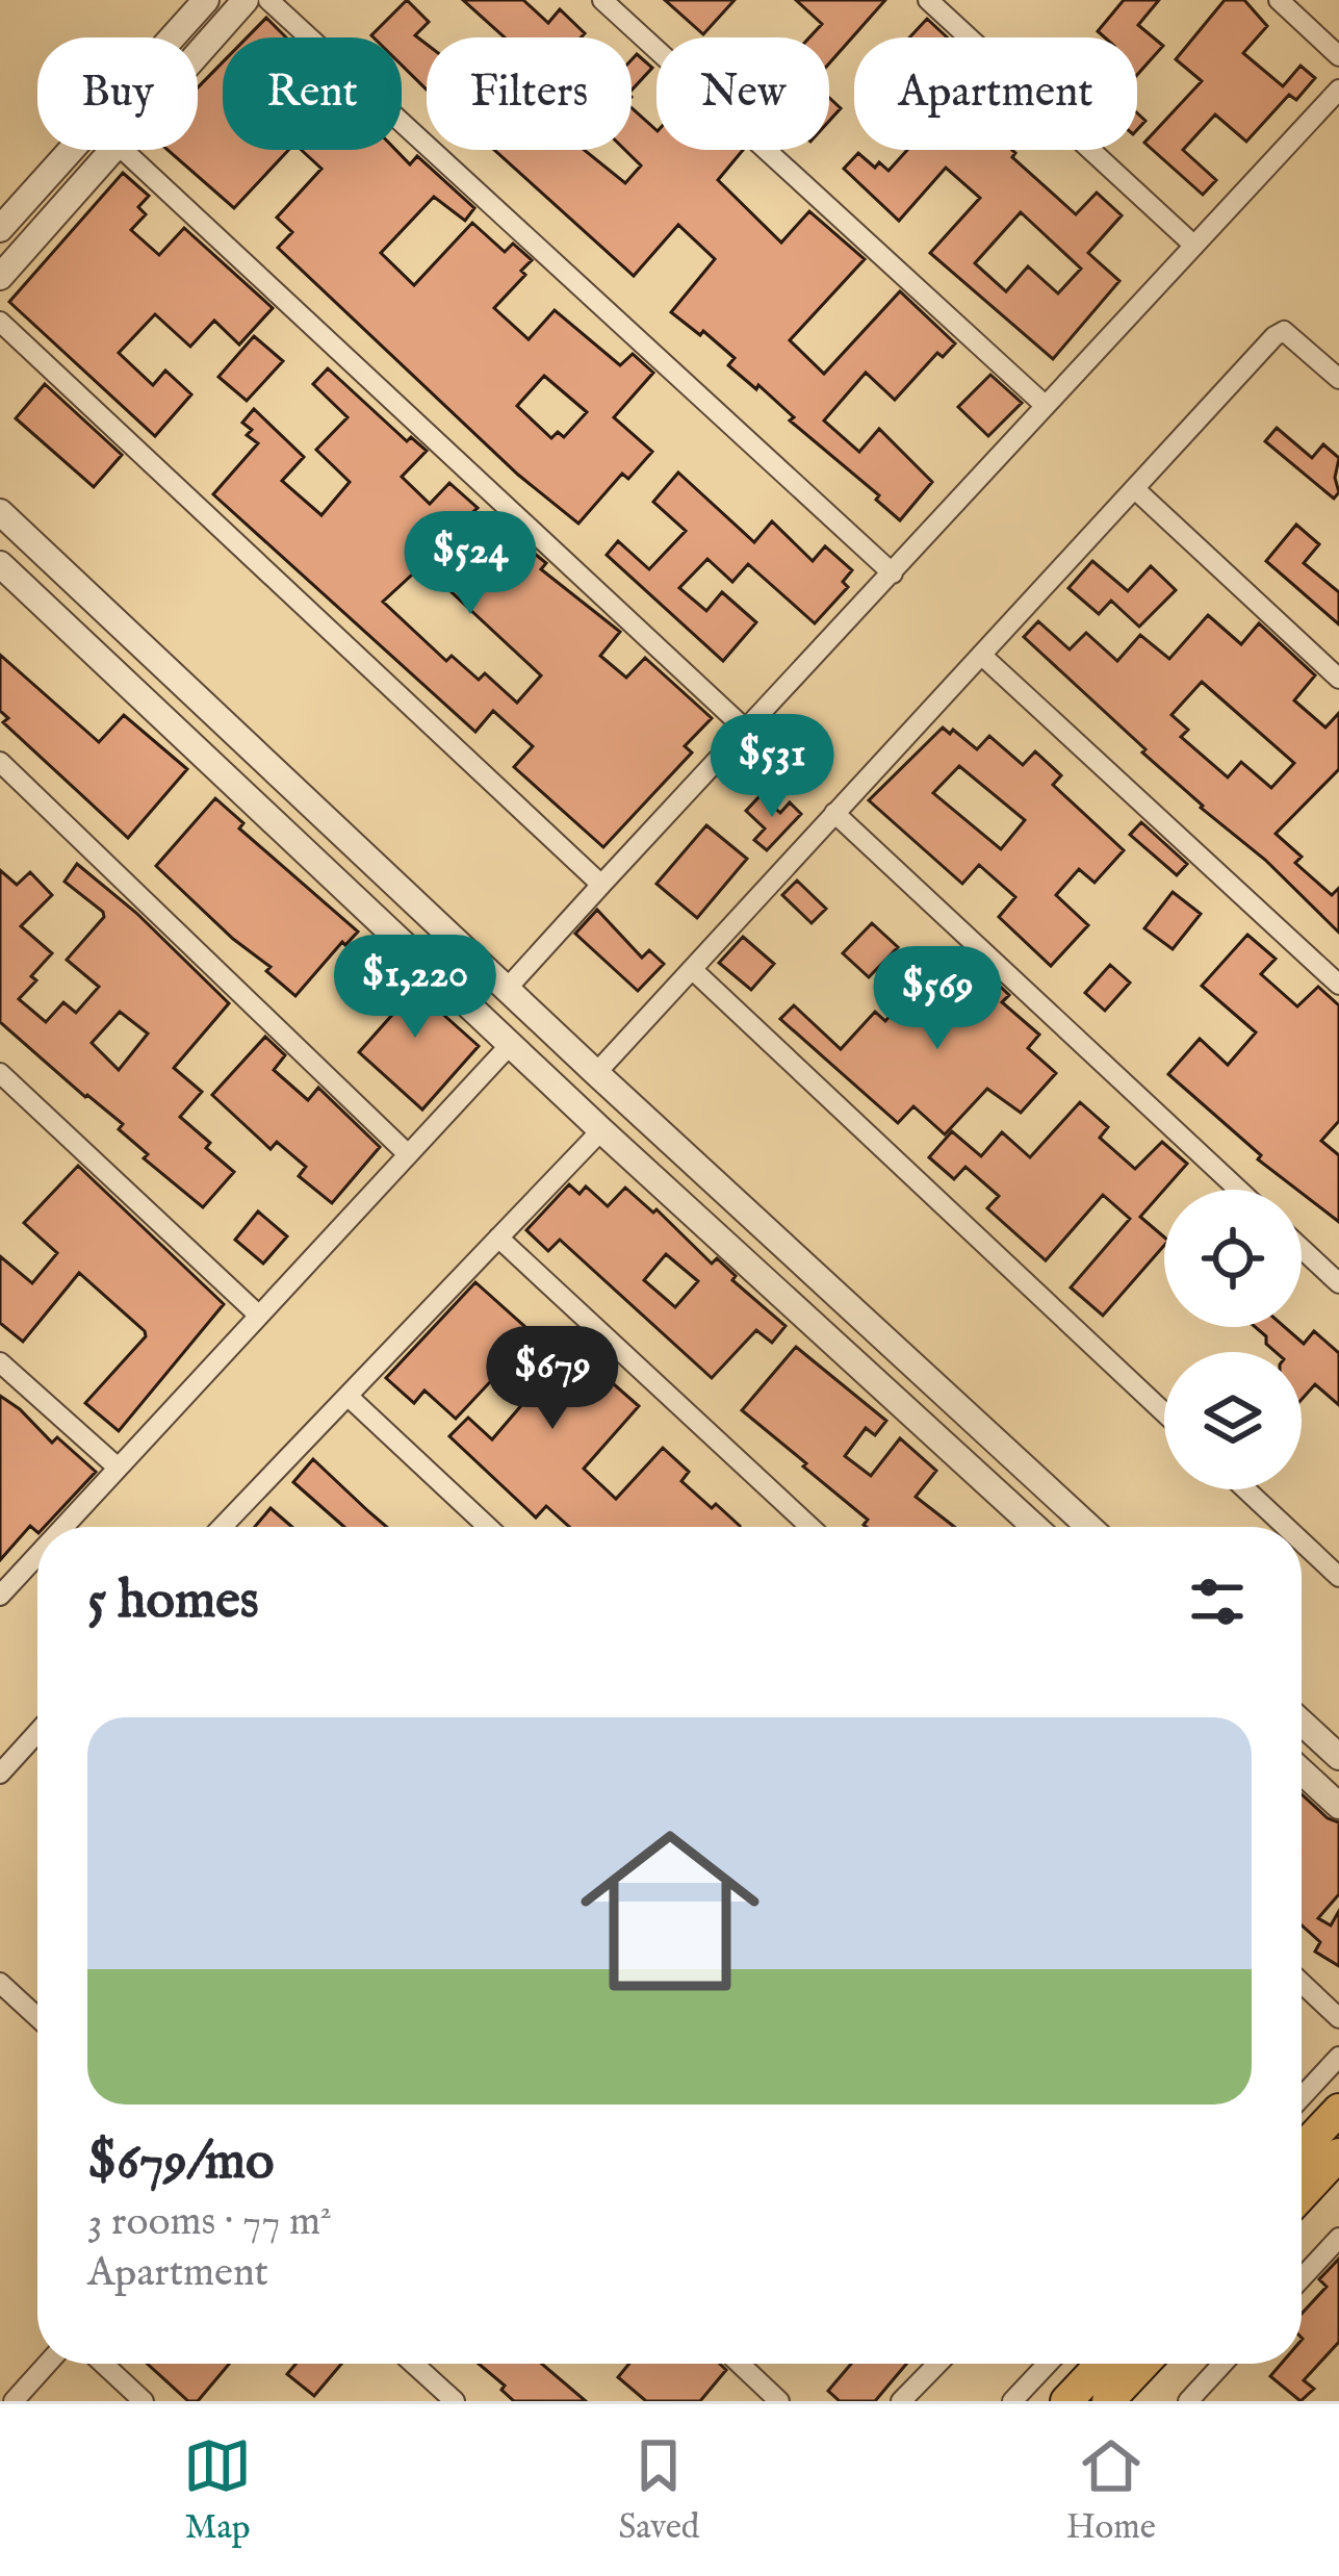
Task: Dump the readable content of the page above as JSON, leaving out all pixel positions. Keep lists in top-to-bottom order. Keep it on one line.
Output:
{"page":{"chip":["Buy","Rent","Filters","New","Apartment"],"price":["$524","$531","$1,220","$569","$679"],"heading":"5 homes","list":[{"name":"$679/mo","note":"3 rooms · 77 m² · Apartment"}],"tabs":["Map","Saved","Home"]}}
